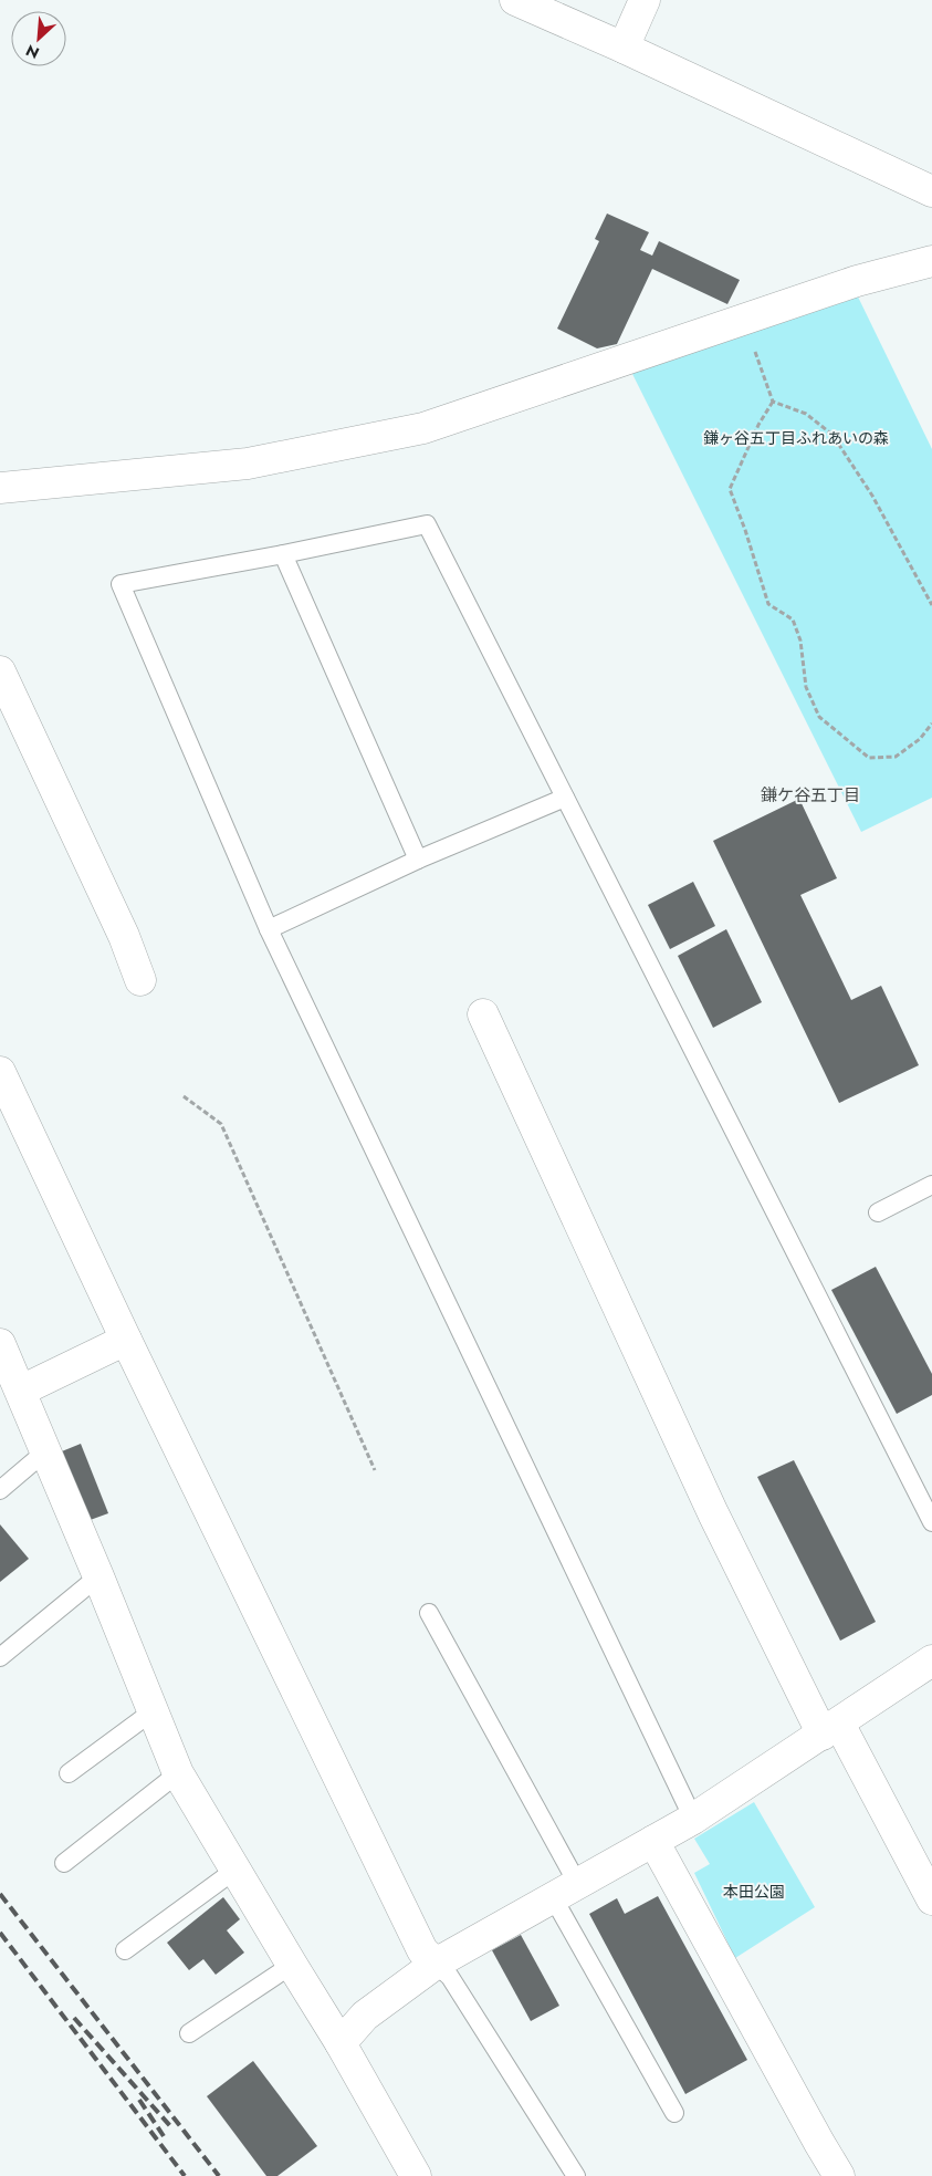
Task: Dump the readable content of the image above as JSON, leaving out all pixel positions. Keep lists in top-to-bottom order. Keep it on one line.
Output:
{"districts":["鎌ケ谷五丁目"],"parks":["鎌ヶ谷五丁目ふれあいの森","本田公園"],"north":"bottom left"}
